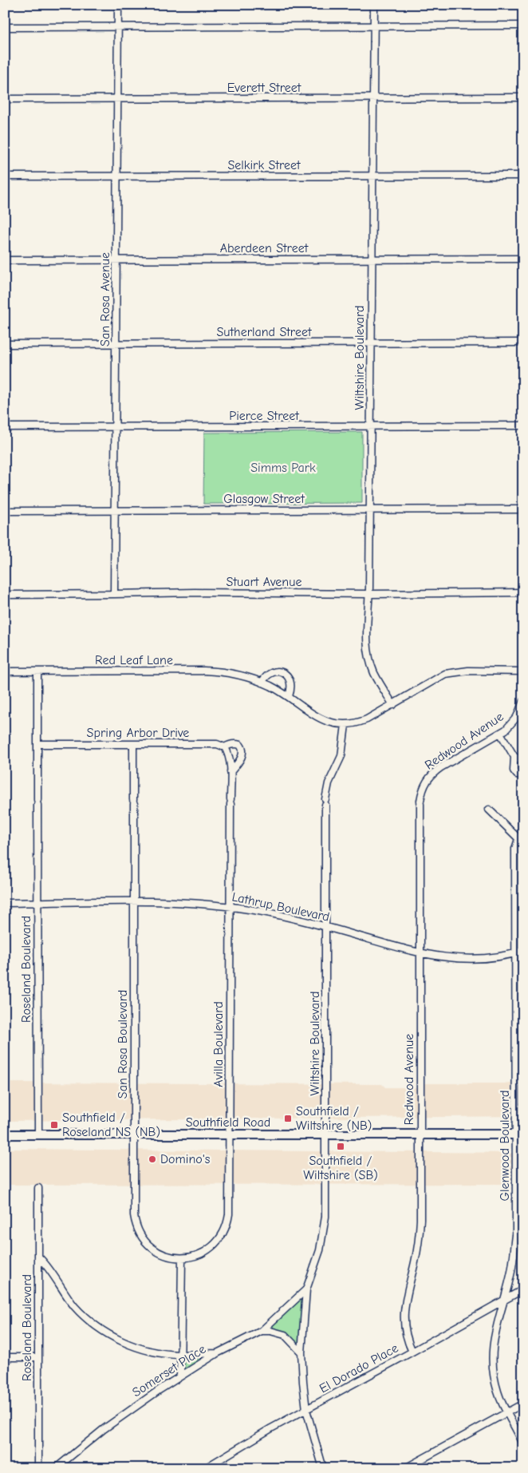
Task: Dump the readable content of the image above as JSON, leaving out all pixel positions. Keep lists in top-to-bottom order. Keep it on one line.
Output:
{"streets":{"main road":["Southfield Road"],"street":["Everett Street","Selkirk Street","Aberdeen Street","San Rosa Avenue","Sutherland Street","Wiltshire Boulevard","Pierce Street","Glasgow Street","Stuart Avenue","Red Leaf Lane","Spring Arbor Drive","Redwood Avenue","Lathrup Boulevard","Roseland Boulevard","San Rosa Boulevard","Avilla Boulevard","Glenwood Boulevard","El Dorado Place","Somerset Place"]},"crossings":[["Everett Street","San Rosa Avenue"],["Everett Street","Wiltshire Boulevard"],["Selkirk Street","San Rosa Avenue"],["Selkirk Street","Wiltshire Boulevard"],["Aberdeen Street","San Rosa Avenue"],["Aberdeen Street","Wiltshire Boulevard"],["San Rosa Avenue","Sutherland Street"],["San Rosa Avenue","Pierce Street"],["San Rosa Avenue","Glasgow Street"],["San Rosa Avenue","Stuart Avenue"],["Sutherland Street","Wiltshire Boulevard"],["Wiltshire Boulevard","Pierce Street"],["Wiltshire Boulevard","Glasgow Street"],["Wiltshire Boulevard","Stuart Avenue"],["Wiltshire Boulevard","Red Leaf Lane"],["Wiltshire Boulevard","Lathrup Boulevard"],["Wiltshire Boulevard","Southfield Road"],["Wiltshire Boulevard","El Dorado Place"],["Wiltshire Boulevard","Somerset Place"],["Red Leaf Lane","Roseland Boulevard"],["Spring Arbor Drive","Roseland Boulevard"],["Spring Arbor Drive","San Rosa Boulevard"],["Spring Arbor Drive","Avilla Boulevard"],["Redwood Avenue","Lathrup Boulevard"],["Redwood Avenue","Southfield Road"],["Redwood Avenue","El Dorado Place"],["Lathrup Boulevard","Roseland Boulevard"],["Lathrup Boulevard","San Rosa Boulevard"],["Lathrup Boulevard","Avilla Boulevard"],["Lathrup Boulevard","Glenwood Boulevard"],["Roseland Boulevard","Southfield Road"],["San Rosa Boulevard","Avilla Boulevard"],["San Rosa Boulevard","Southfield Road"],["Avilla Boulevard","Southfield Road"],["Southfield Road","Glenwood Boulevard"],["Glenwood Boulevard","El Dorado Place"]],"parks":["Simms Park"],"places":{"transit":["Southfield / Wiltshire (NB)","Southfield / Roseland NS (NB)","Southfield / Wiltshire (SB)"],"other":["Domino's"]}}
